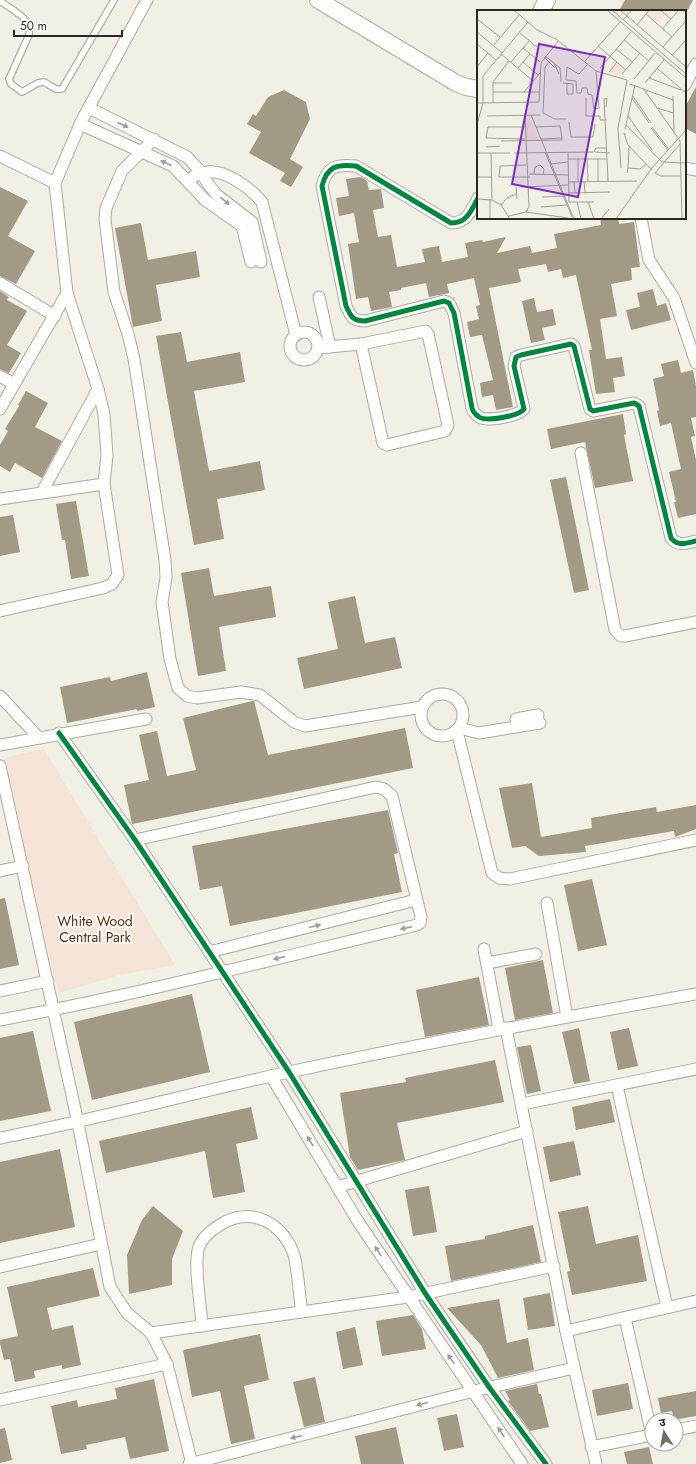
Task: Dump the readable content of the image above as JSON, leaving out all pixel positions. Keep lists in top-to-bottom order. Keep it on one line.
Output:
{"parks":["White Wood Central Park"],"scale_bar":"50 m","north":"top"}
